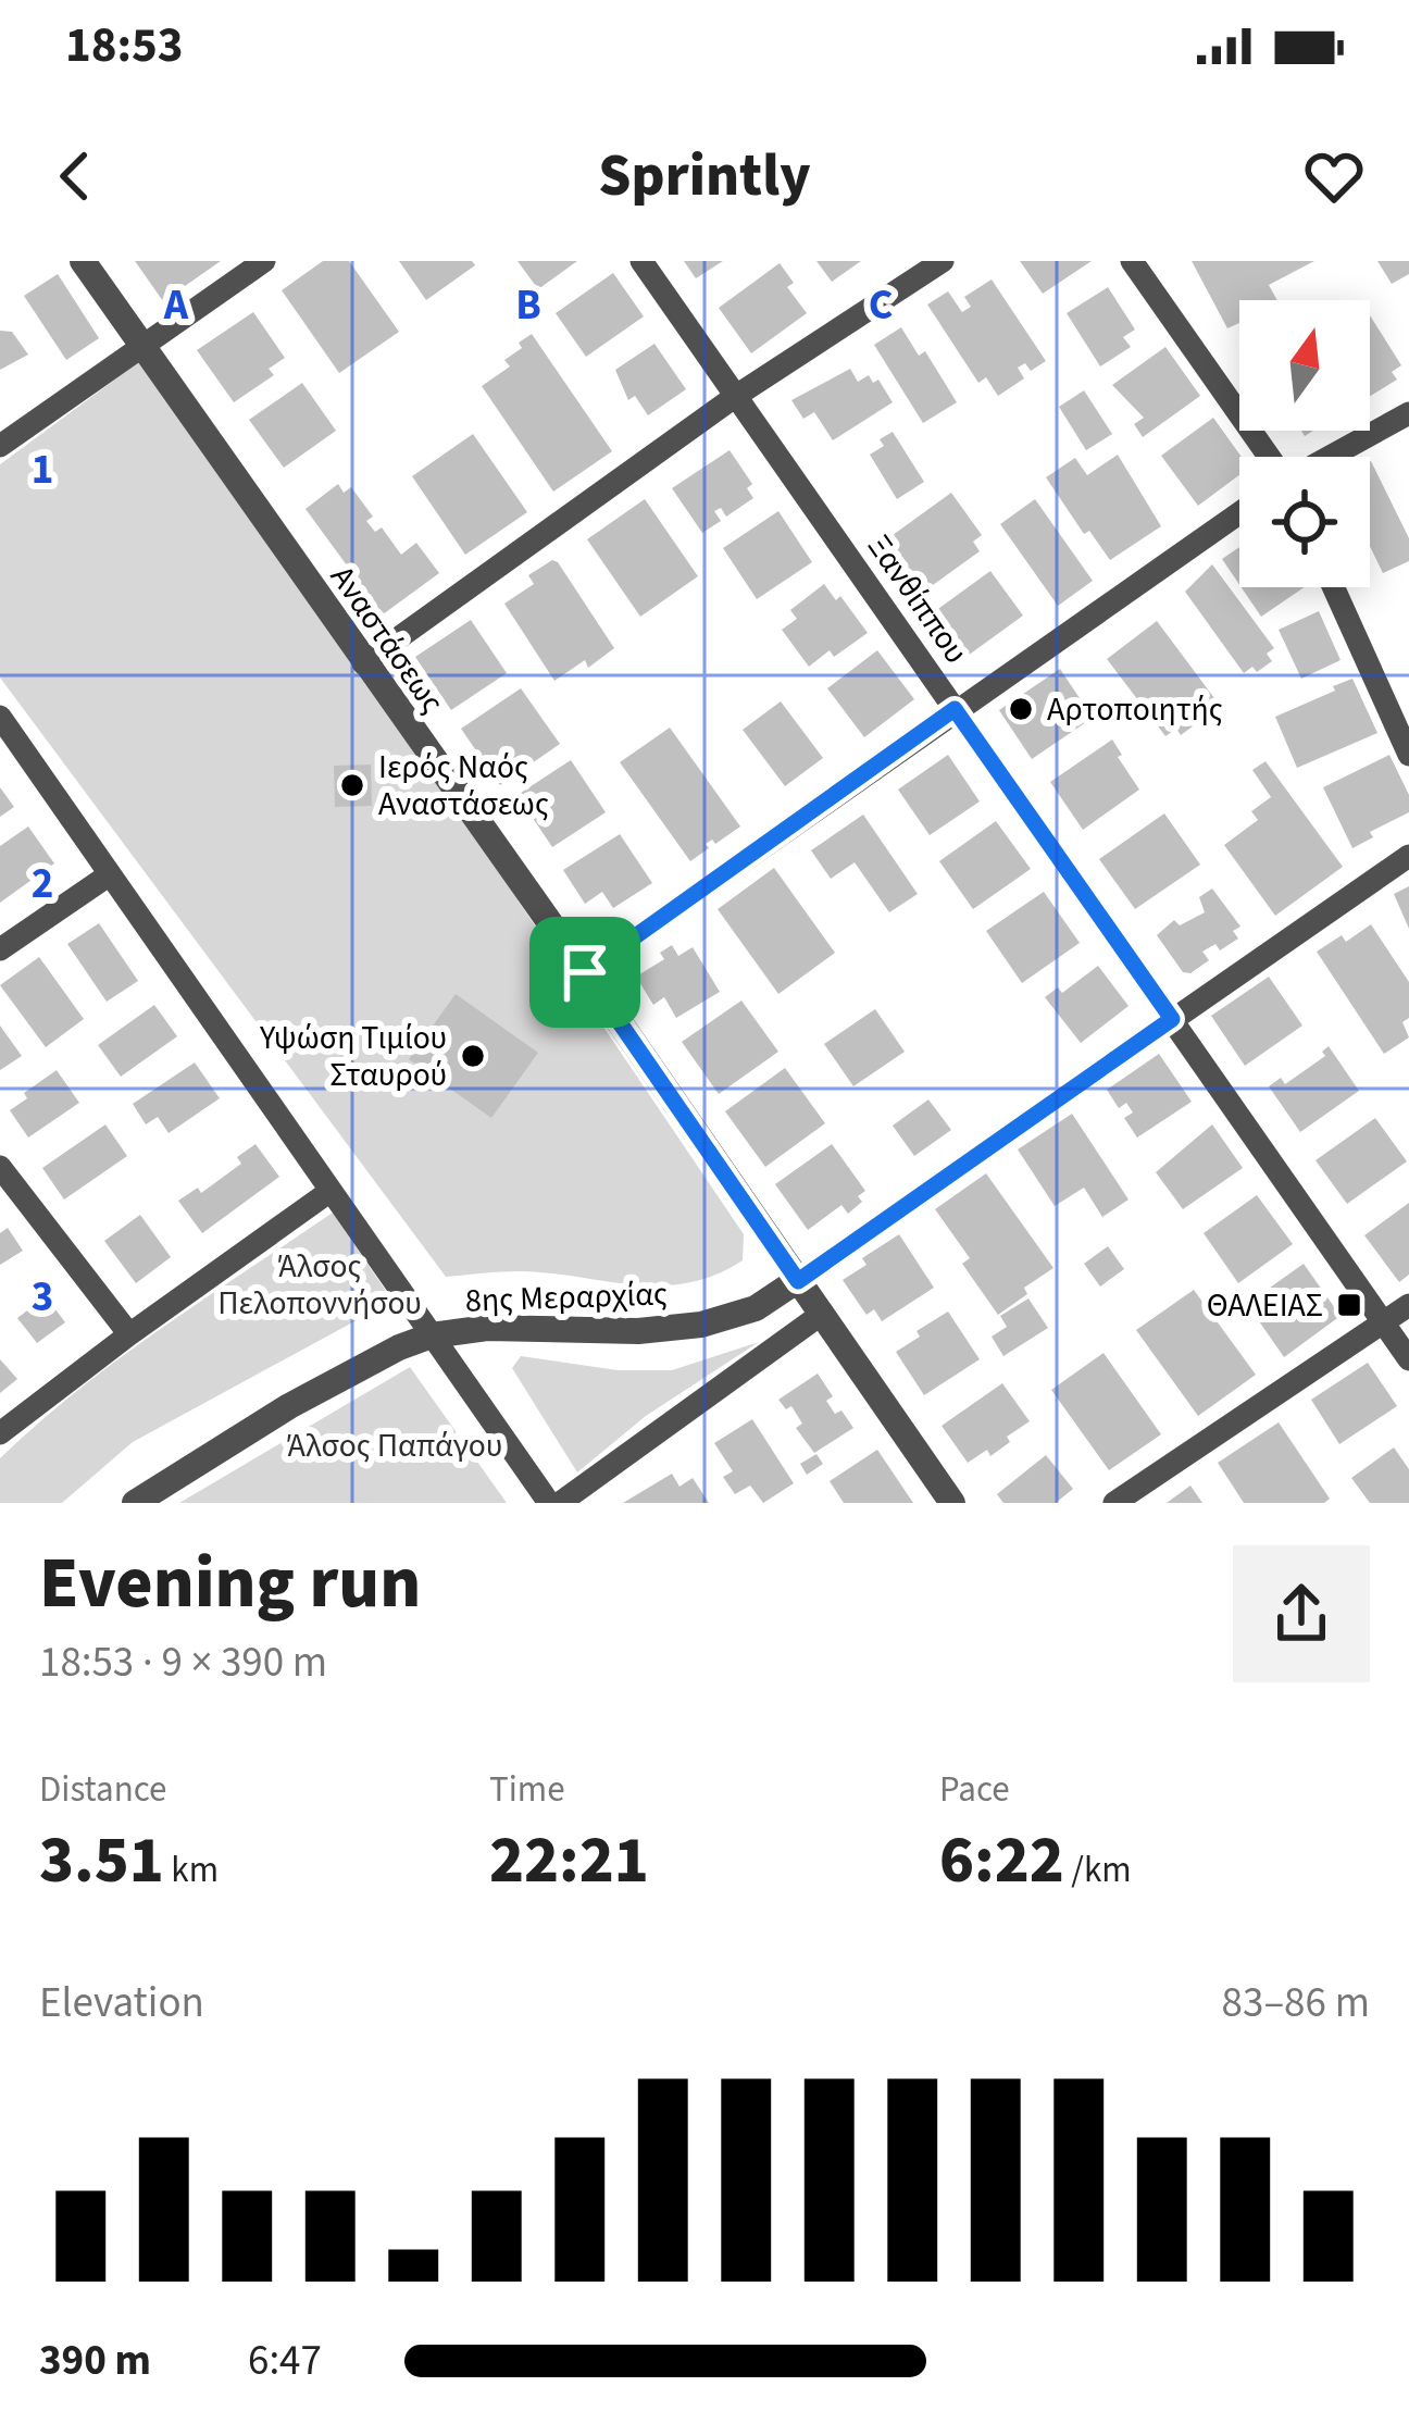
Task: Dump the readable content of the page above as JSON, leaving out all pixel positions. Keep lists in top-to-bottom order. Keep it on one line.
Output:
{"streets":{"street":["Ξανθίππου","Αναστάσεως","8ης Μεραρχίας"]},"crossings":[["Αναστάσεως","8ης Μεραρχίας"]],"parks":["Άλσος Πελοποννήσου","Άλσος Παπάγου"],"places":{"other":["Αρτοποιητής","Ιερός Ναός Αναστάσεως","Υψώση Τιμίου Σταυρού"],"transit":["ΘΑΛΕΙΑΣ"]},"north":"top","page":{"status":"18:53","header":"Sprintly","heading":["Evening run","18:53 · 9 × 390 m"],"stats":[["Distance","3.51 km"],["Time","22:21"],["Pace","6:22 /km"]],"chart":["Elevation","83–86 m"],"list":[{"name":"390 m","note":"6:47"}]},"grid":{"columns":["A","B","C"],"rows":["1","2","3"]}}
